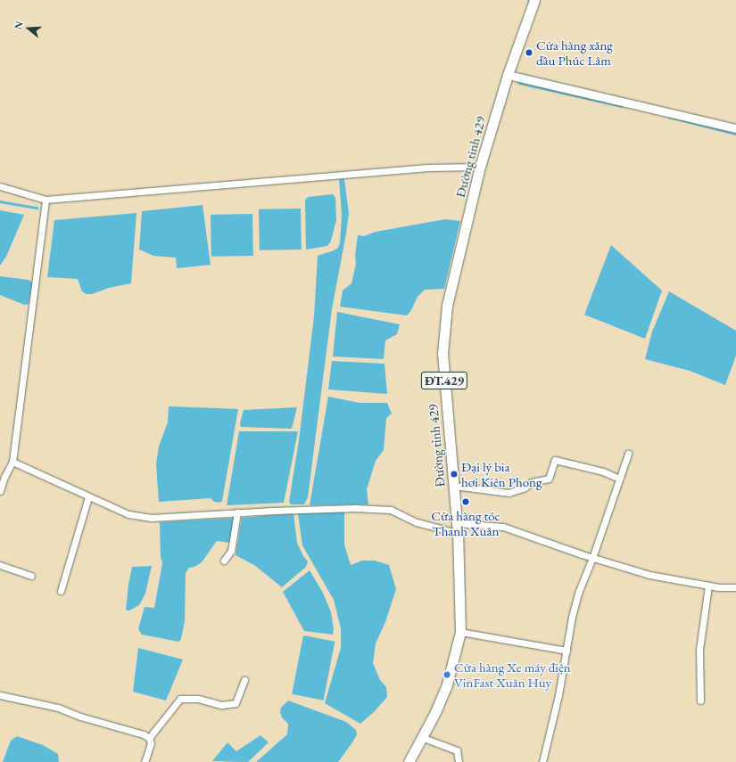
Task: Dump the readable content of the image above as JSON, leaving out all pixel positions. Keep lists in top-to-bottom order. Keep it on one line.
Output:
{"streets":{"main road":["Đường tỉnh 429","ĐT.429"]},"places":["Cửa hàng xăng dầu Phúc Lâm","Đại lý bia hơi Kiên Phong","Cửa hàng tóc Thanh Xuân","Cửa hàng Xe máy điện VinFast Xuân Huy"],"north":"left"}
